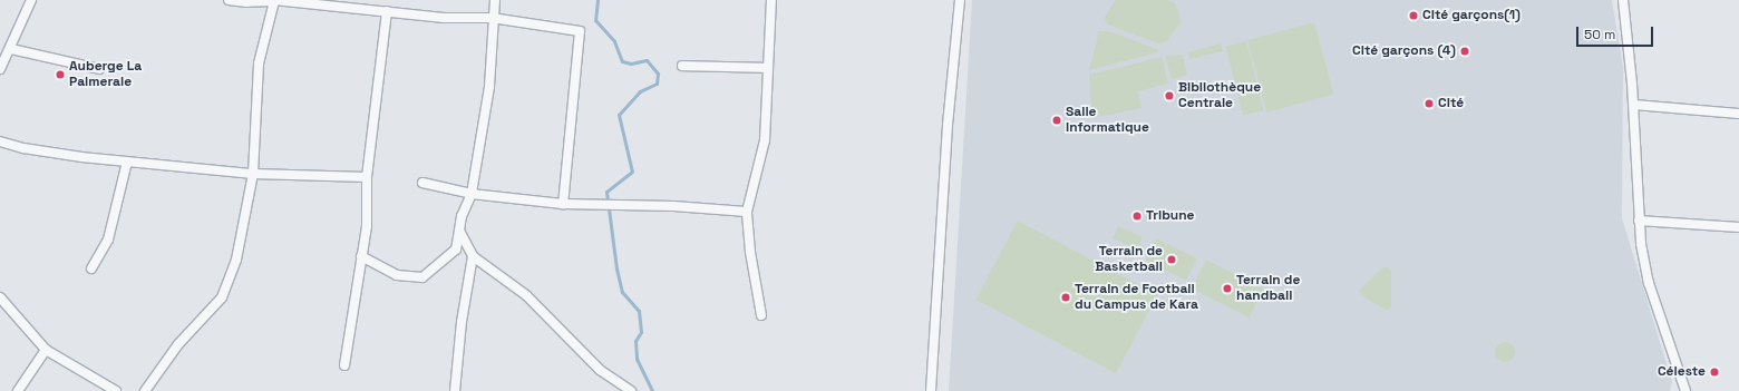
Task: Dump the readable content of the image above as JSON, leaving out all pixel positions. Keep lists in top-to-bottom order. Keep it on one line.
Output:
{"places":["Cité garçons(1)","Cité garçons (4)","Auberge La Palmeraie","Bibliothèque Centrale","Cité","Salle Informatique","Tribune","Terrain de Basketball","Terrain de handball","Terrain de Football du Campus de Kara","Céleste"],"scale_bar":"50 m"}
